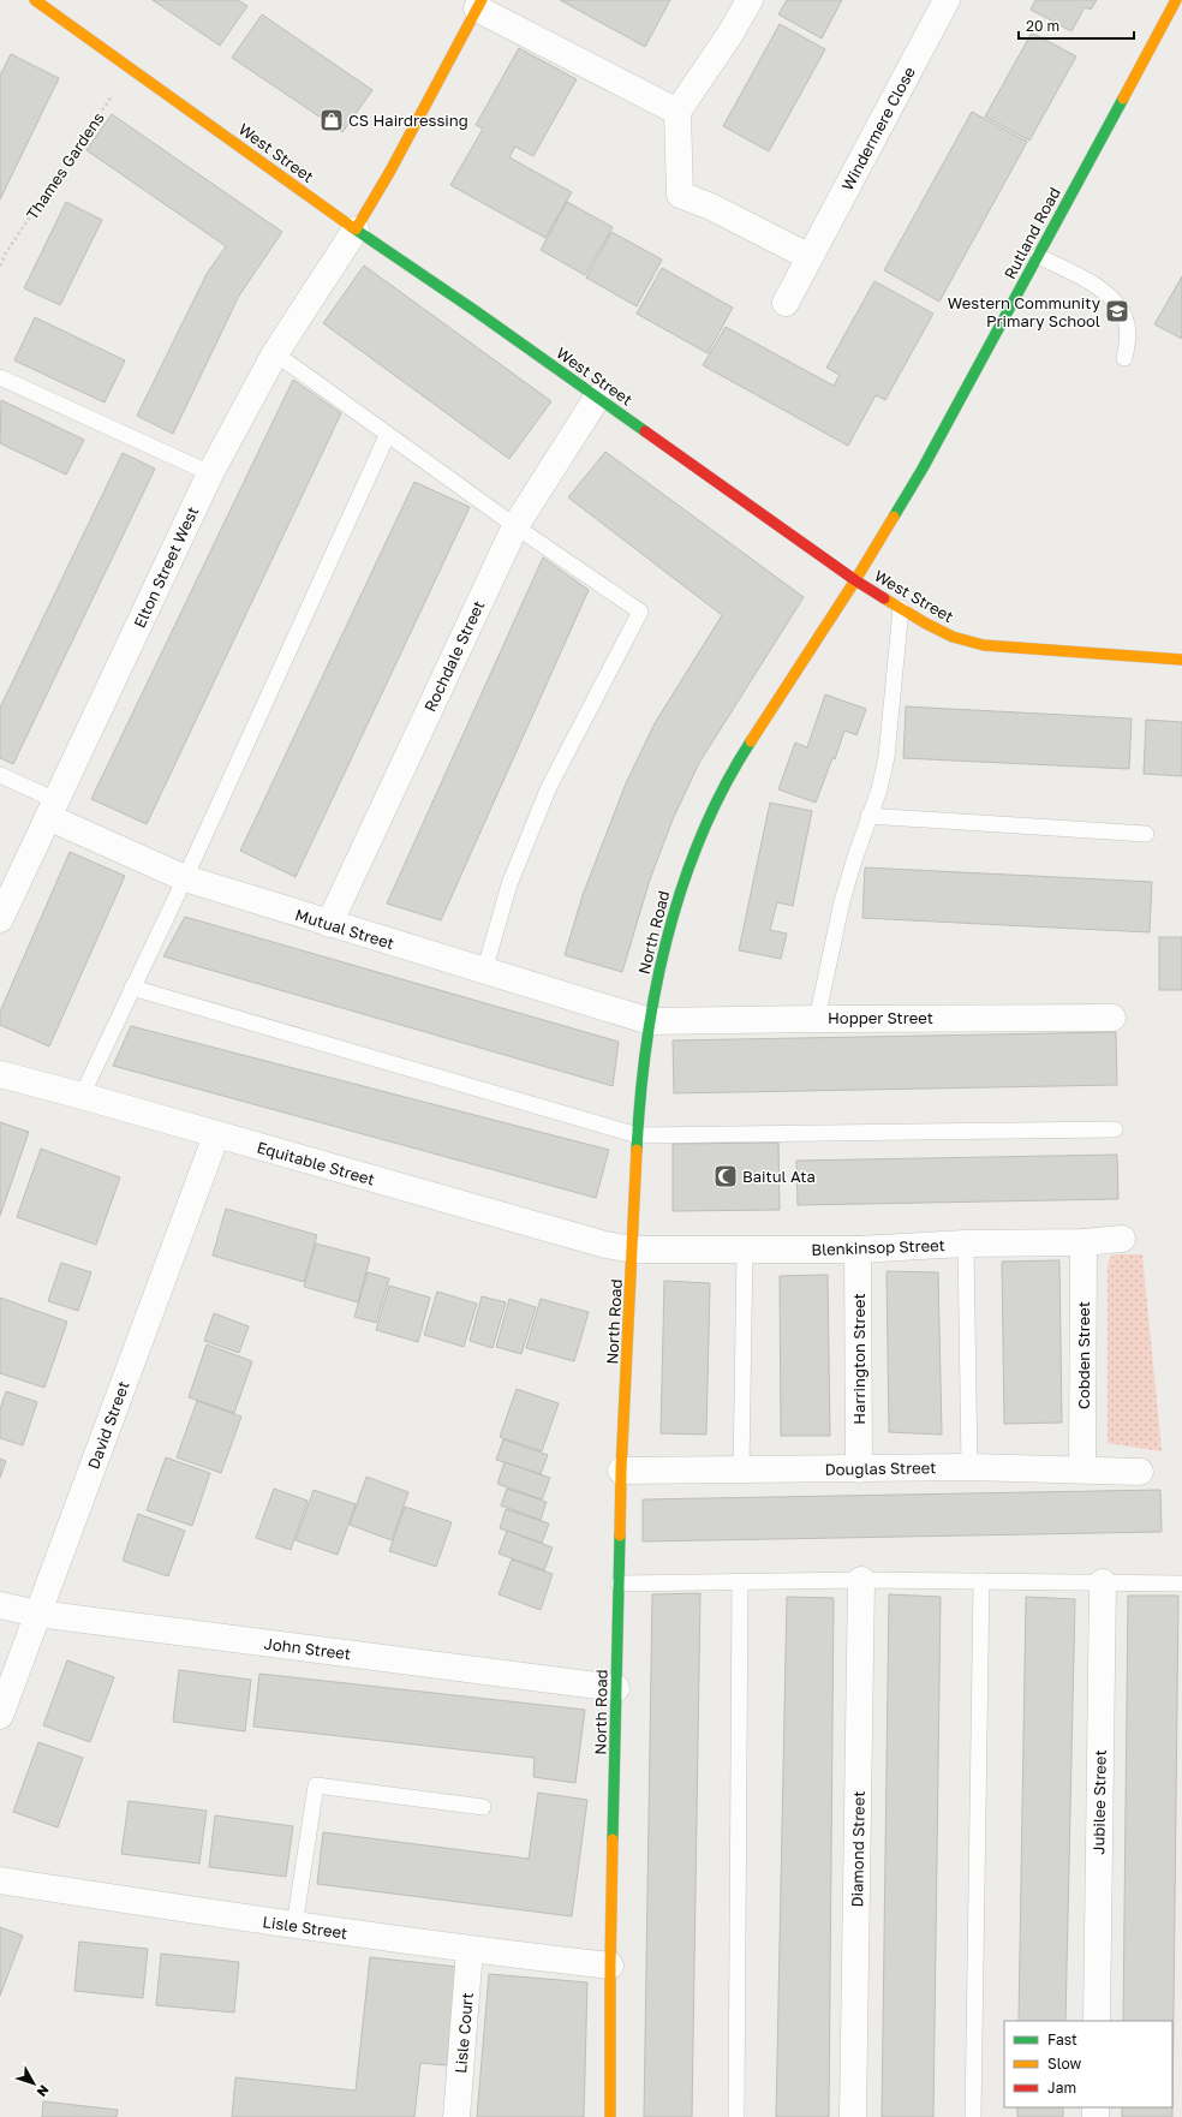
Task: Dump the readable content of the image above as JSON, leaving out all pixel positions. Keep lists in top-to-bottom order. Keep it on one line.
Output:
{"streets":{"street":["Windermere Close","West Street","Rutland Road","Elton Street West","Rochdale Street","Mutual Street","North Road","Hopper Street","Equitable Street","Blenkinsop Street","Cobden Street","Harrington Street","David Street","Douglas Street","John Street","Jubilee Street","Diamond Street","Lisle Street","Lisle Court"],"path":["Thames Gardens"]},"crossings":[["West Street","Thames Gardens"],["West Street","Rutland Road"],["West Street","Elton Street West"],["West Street","Rochdale Street"],["West Street","North Road"],["Rutland Road","North Road"],["Elton Street West","Mutual Street"],["Rochdale Street","Mutual Street"],["Mutual Street","North Road"],["Mutual Street","Hopper Street"],["North Road","Hopper Street"],["North Road","Equitable Street"],["North Road","Blenkinsop Street"],["North Road","Douglas Street"],["North Road","John Street"],["North Road","Lisle Street"],["Equitable Street","Blenkinsop Street"],["Equitable Street","David Street"],["Blenkinsop Street","Cobden Street"],["Blenkinsop Street","Harrington Street"],["Cobden Street","Douglas Street"],["Harrington Street","Douglas Street"],["David Street","John Street"],["Lisle Street","Lisle Court"]],"places":{"shop":["CS Hairdressing"],"school or university":["Western Community Primary School"],"mosque":["Baitul Ata"]},"legend":["Fast","Slow","Jam"],"scale_bar":"20 m","north":"bottom right"}
